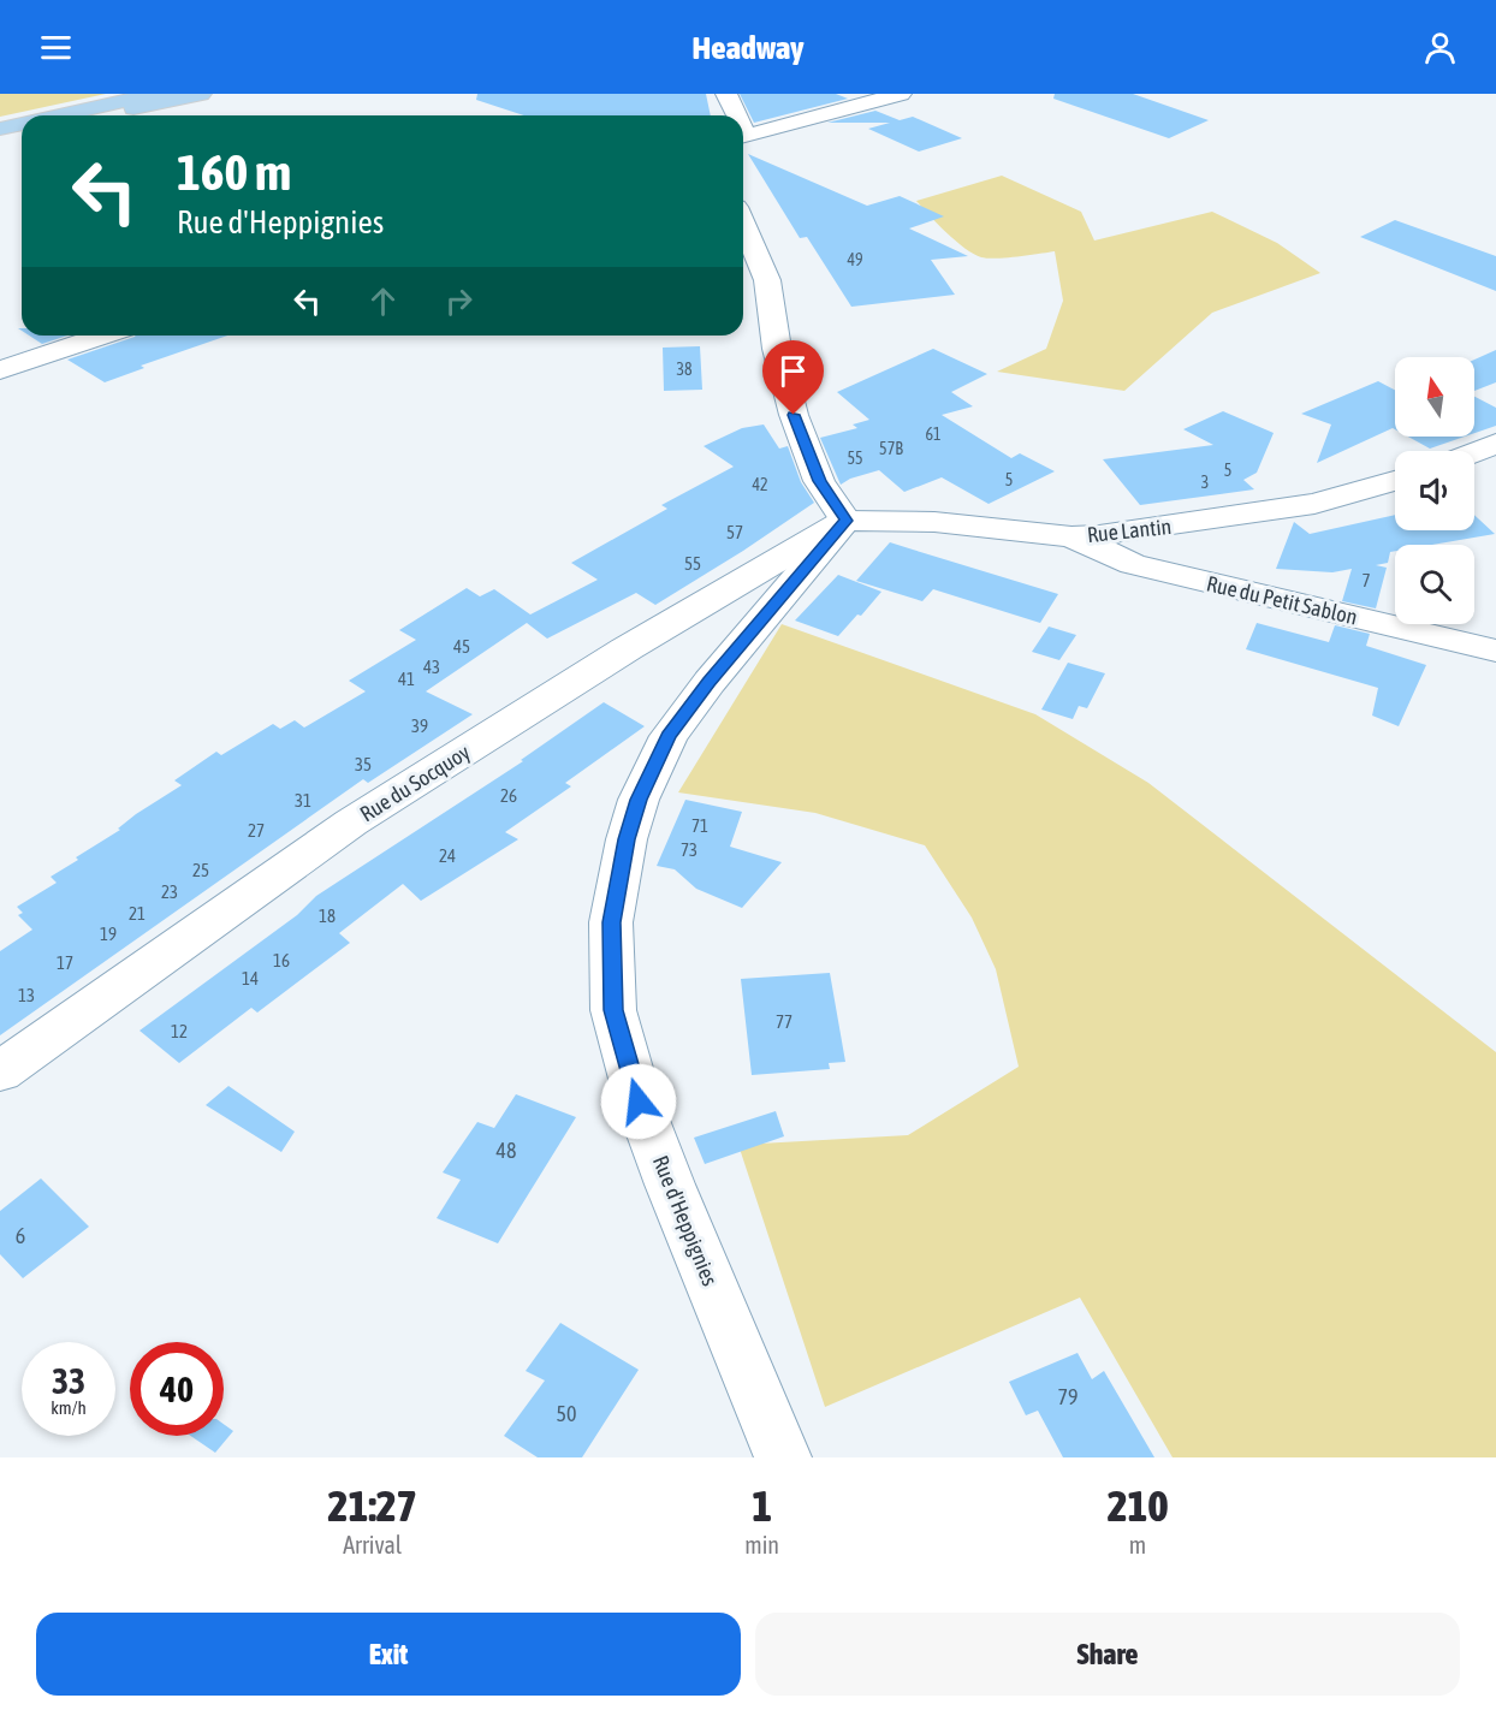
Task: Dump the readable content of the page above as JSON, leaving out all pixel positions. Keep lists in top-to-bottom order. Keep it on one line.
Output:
{"streets":{"street":["Rue Lantin","Rue du Petit Sablon","Rue du Socquoy","Rue d'Heppignies"]},"crossings":[["Rue Lantin","Rue du Petit Sablon"],["Rue Lantin","Rue du Socquoy"],["Rue Lantin","Rue d'Heppignies"],["Rue du Socquoy","Rue d'Heppignies"]],"house_numbers":["49","38","61","57B","55","5","5","3","42","57","55","7","45","43","41","39","35","26","31","71","27","73","24","25","23","21","18","19","16","17","14","13","77","12","48","6","79","50"],"north":"top","page":{"header":"Headway","turn":["160 m","Rue d'Heppignies"],"speed":"33 km/h","limit":"40","eta":["21:27","Arrival","1","min","210","m"],"buttons":["Exit","Share"]}}
